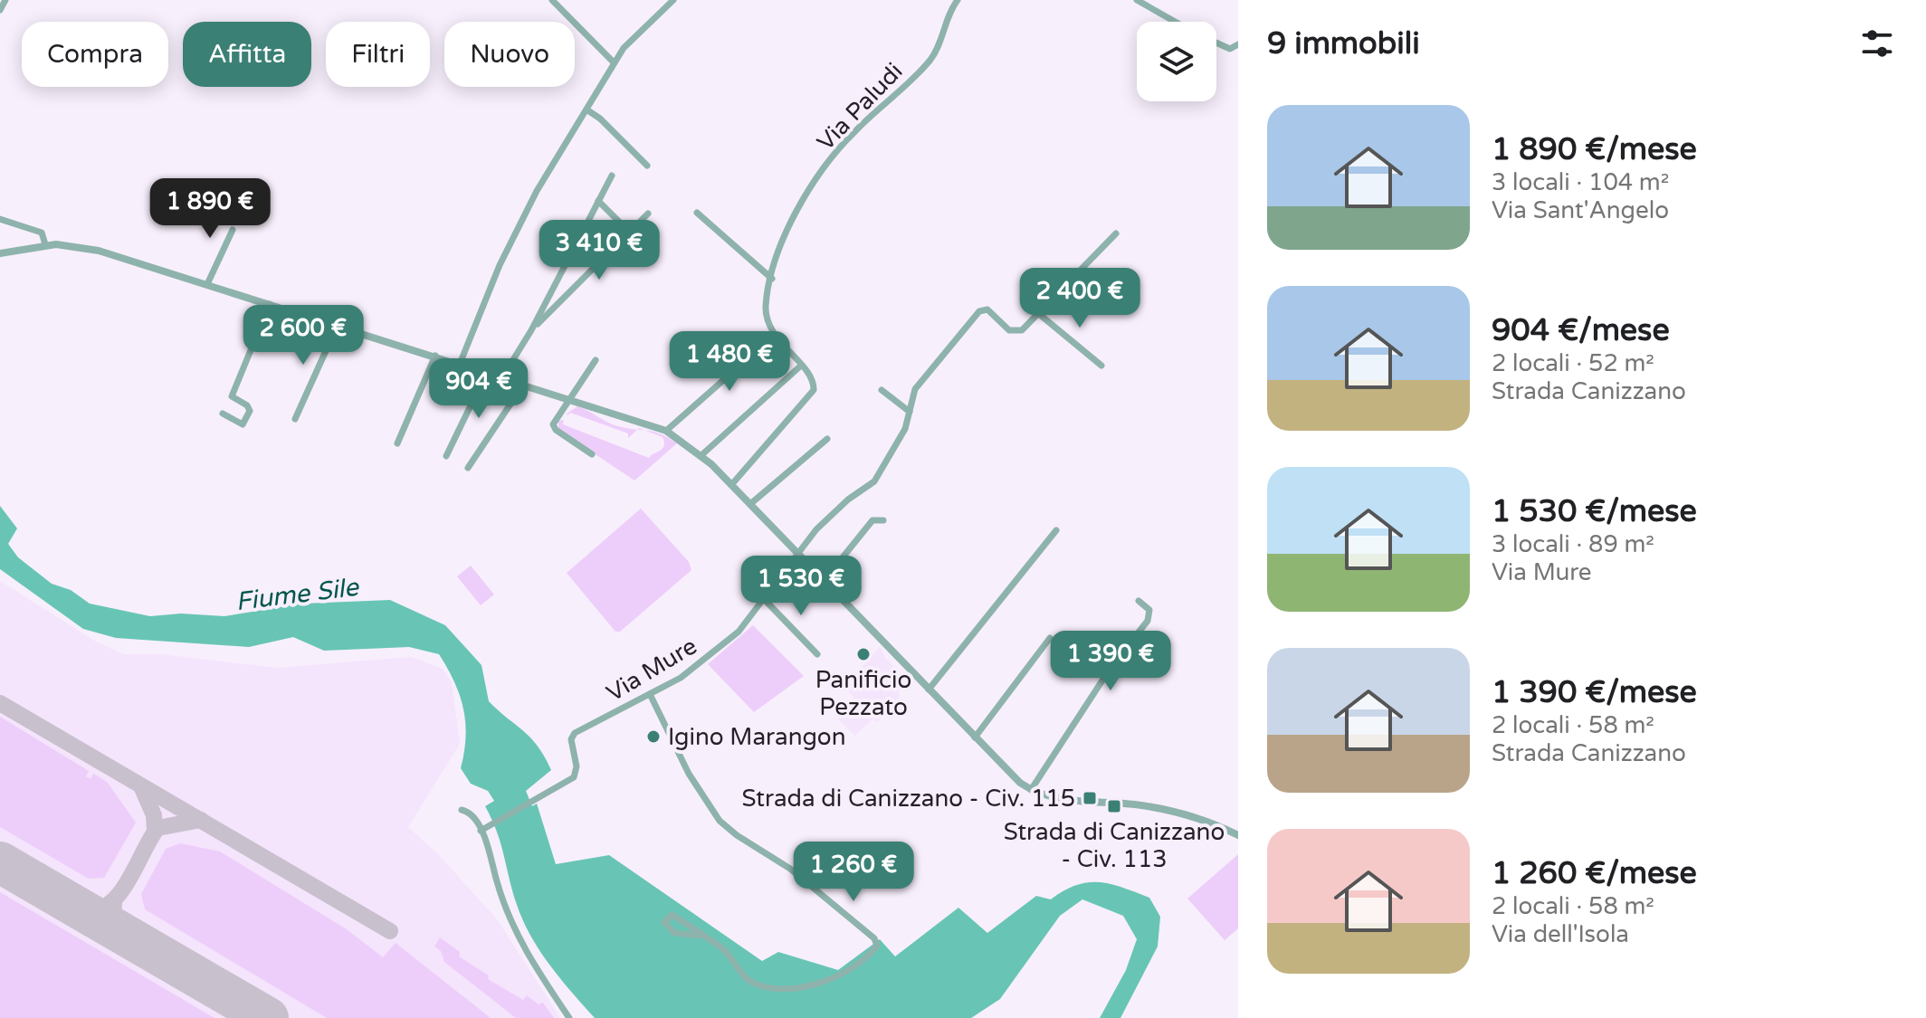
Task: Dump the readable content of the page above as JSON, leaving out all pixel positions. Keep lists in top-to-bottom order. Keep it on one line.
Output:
{"streets":{"street":["Via Paludi","Via Mure"]},"water":["Fiume Sile"],"places":{"other":["Panificio Pezzato","Igino Marangon"],"transit":["Strada di Canizzano - Civ. 115","Strada di Canizzano - Civ. 113"]},"page":{"heading":"9 immobili","chip":["Compra","Affitta","Filtri","Nuovo"],"list":[{"name":"1 890 €/mese","note":"3 locali · 104 m² · Via Sant'Angelo"},{"name":"904 €/mese","note":"2 locali · 52 m² · Strada Canizzano"},{"name":"1 530 €/mese","note":"3 locali · 89 m² · Via Mure"},{"name":"1 390 €/mese","note":"2 locali · 58 m² · Strada Canizzano"},{"name":"1 260 €/mese","note":"2 locali · 58 m² · Via dell'Isola"}],"price":["1 890 €","3 410 €","2 400 €","2 600 €","1 480 €","904 €","1 530 €","1 390 €","1 260 €"]}}
